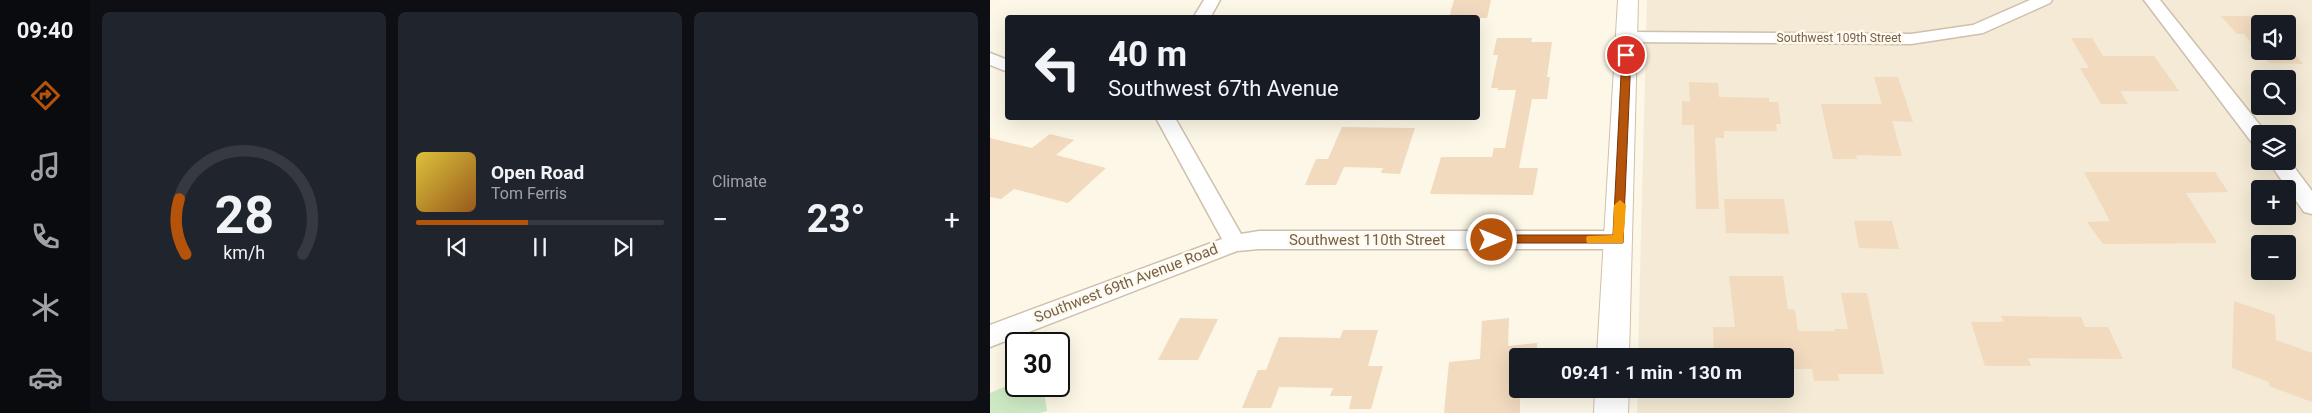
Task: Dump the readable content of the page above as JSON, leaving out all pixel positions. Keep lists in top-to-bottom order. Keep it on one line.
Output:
{"streets":{"street":["Southwest 109th Street","Southwest 110th Street","Southwest 69th Avenue Road"]},"crossings":[["Southwest 110th Street","Southwest 69th Avenue Road"]],"page":{"tabs":"09:40","tile":"Climate","map_buttons":["+","−"],"turn":["40 m","Southwest 67th Avenue"],"song":["Open Road","Tom Ferris"],"heat":["−","23°","+"],"limit":"30","trip":"09:41 · 1 min · 130 m","gauge":["28","km/h"]}}
